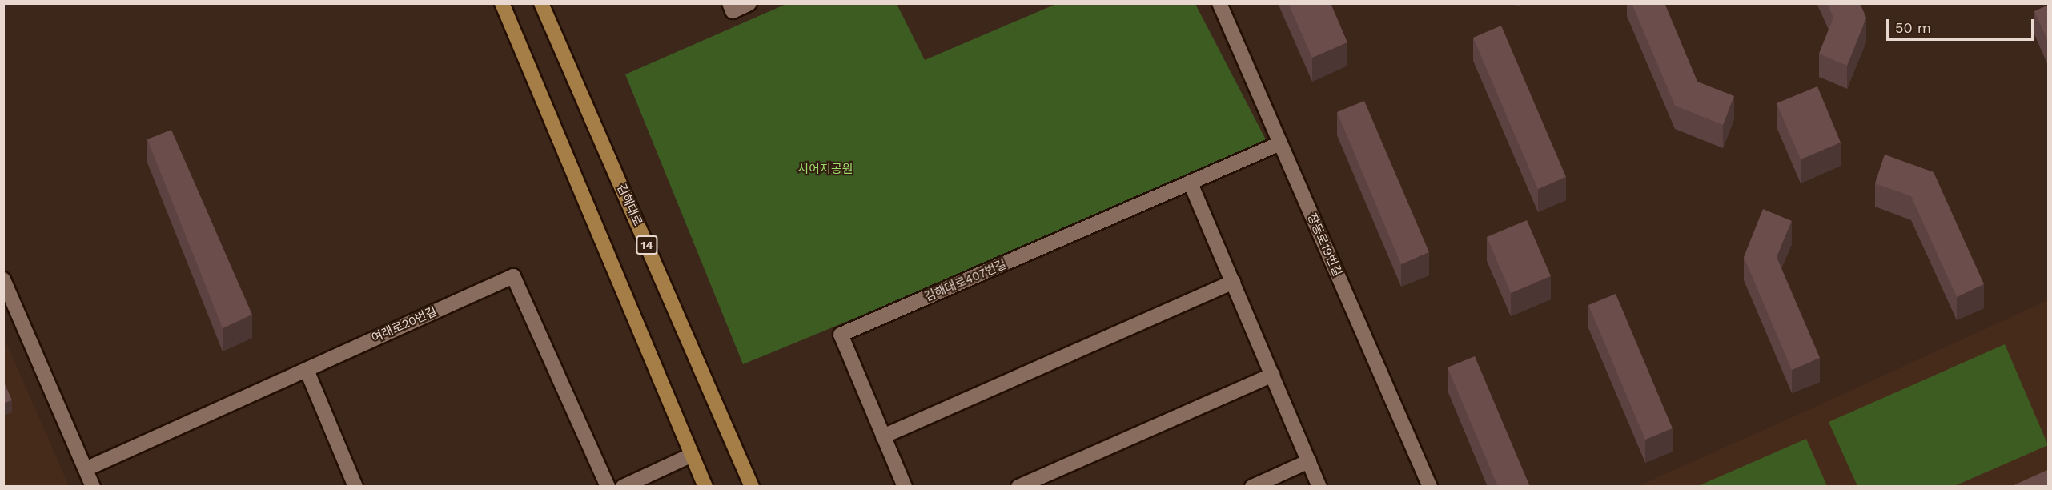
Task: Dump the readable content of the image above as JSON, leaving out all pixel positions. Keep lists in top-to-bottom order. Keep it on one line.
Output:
{"streets":{"main road":["김해대로","14"],"street":["장등로19번길","김해대로407번길","여래로20번길"]},"crossings":[["장등로19번길","김해대로407번길"]],"parks":["서어지공원"],"scale_bar":"50 m"}
